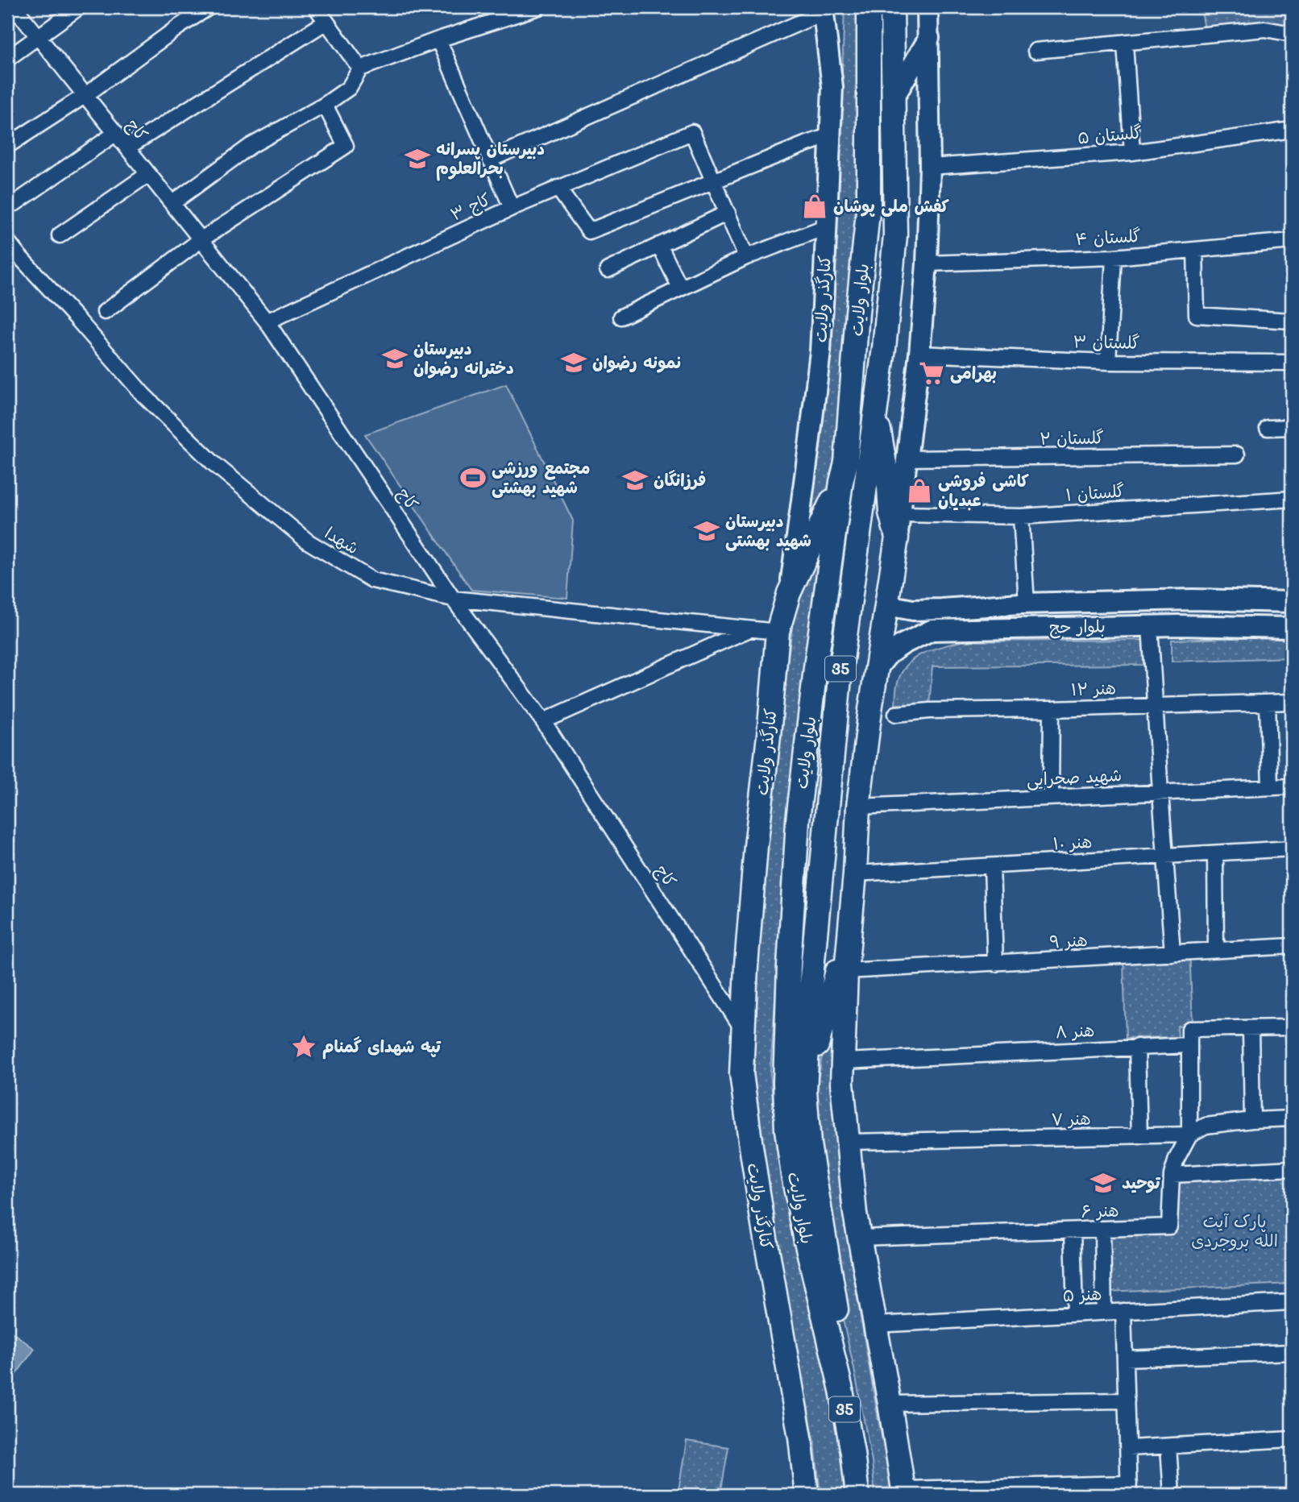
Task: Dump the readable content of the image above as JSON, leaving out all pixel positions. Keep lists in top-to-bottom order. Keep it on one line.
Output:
{"streets":{"main road":["کنارگذر ولایت","بلوار ولایت","بلوار حج","35"],"street":["کاج","گلستان ۵","کاج ۳","گلستان ۴","گلستان ۳","گلستان ۲","گلستان ۱","شهدا","هنر ۱۲","شهید صحرایی","هنر ۱۰","هنر ۹","هنر ۸","هنر ۷","هنر ۶","هنر ۵"]},"crossings":[["کاج","کاج ۳"],["کاج","کنارگذر ولایت"],["کاج","شهدا"],["کنارگذر ولایت","شهدا"]],"parks":["پارک آیت الله بروجردی"],"places":{"school or university":["دبیرستان پسرانه بحرالعلوم","دبیرستان دخترانه رضوان","نمونه رضوان","فرزانگان","دبیرستان شهید بهشتی","توحید"],"shop":["کفش ملی پوشان","کاشی فروشی عبدیان"],"supermarket":["بهرامی"],"sports":["مجتمع ورزشی شهید بهشتی"],"place":["تپه شهدای گمنام"]}}
